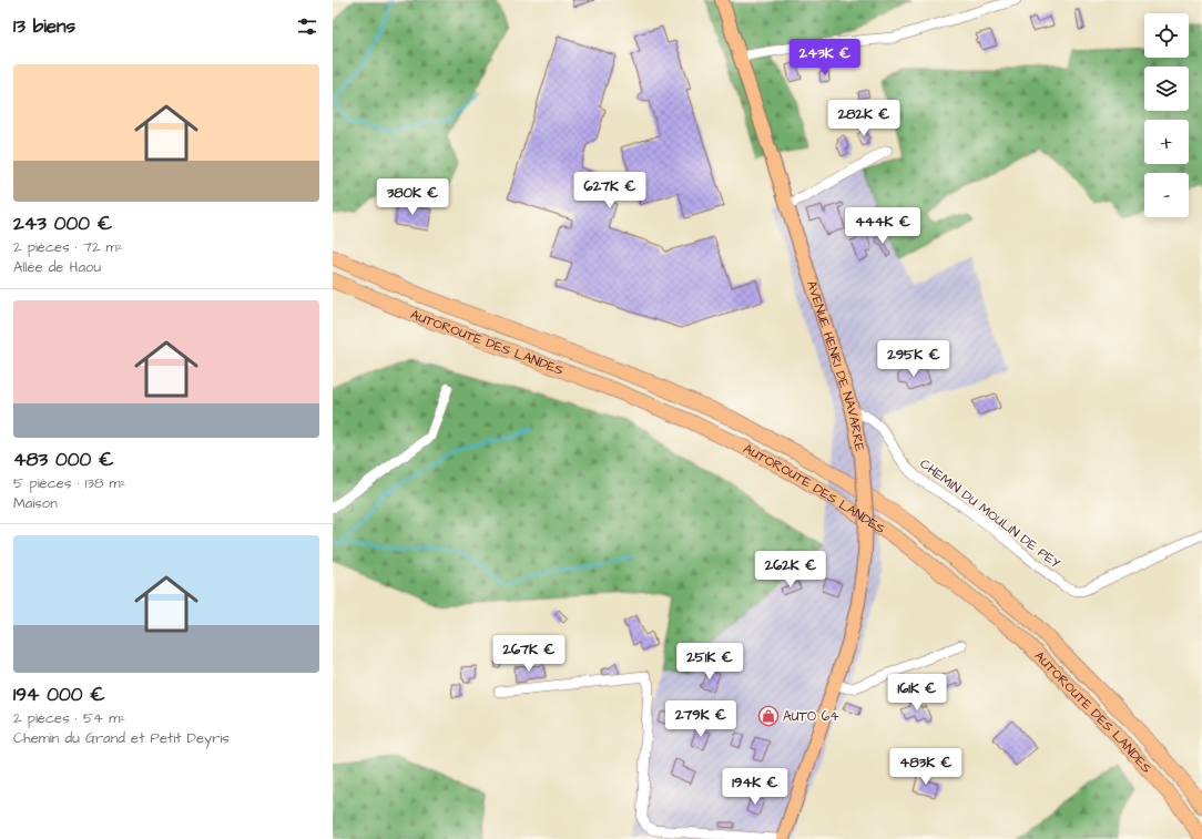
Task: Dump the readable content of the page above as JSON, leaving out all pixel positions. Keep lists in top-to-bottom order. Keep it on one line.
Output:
{"streets":{"highway":["AUTOROUTE DES LANDES"],"main road":["AVENUE HENRI DE NAVARRE"],"street":["CHEMIN DU MOULIN DE PEY"]},"crossings":[["AVENUE HENRI DE NAVARRE","CHEMIN DU MOULIN DE PEY"]],"places":{"shop":["AUTO 64"]},"page":{"heading":"13 biens","map_buttons":["+","−"],"price":["243K €","282K €","627K €","380K €","444K €","295K €","262K €","267K €","251K €","161K €","279K €","483K €","194K €"],"list":[{"name":"243 000 €","note":"2 pièces · 72 m² · Allée de Haou"},{"name":"483 000 €","note":"5 pièces · 138 m² · Maison"},{"name":"194 000 €","note":"2 pièces · 54 m² · Chemin du Grand et Petit Deyris"}]}}
